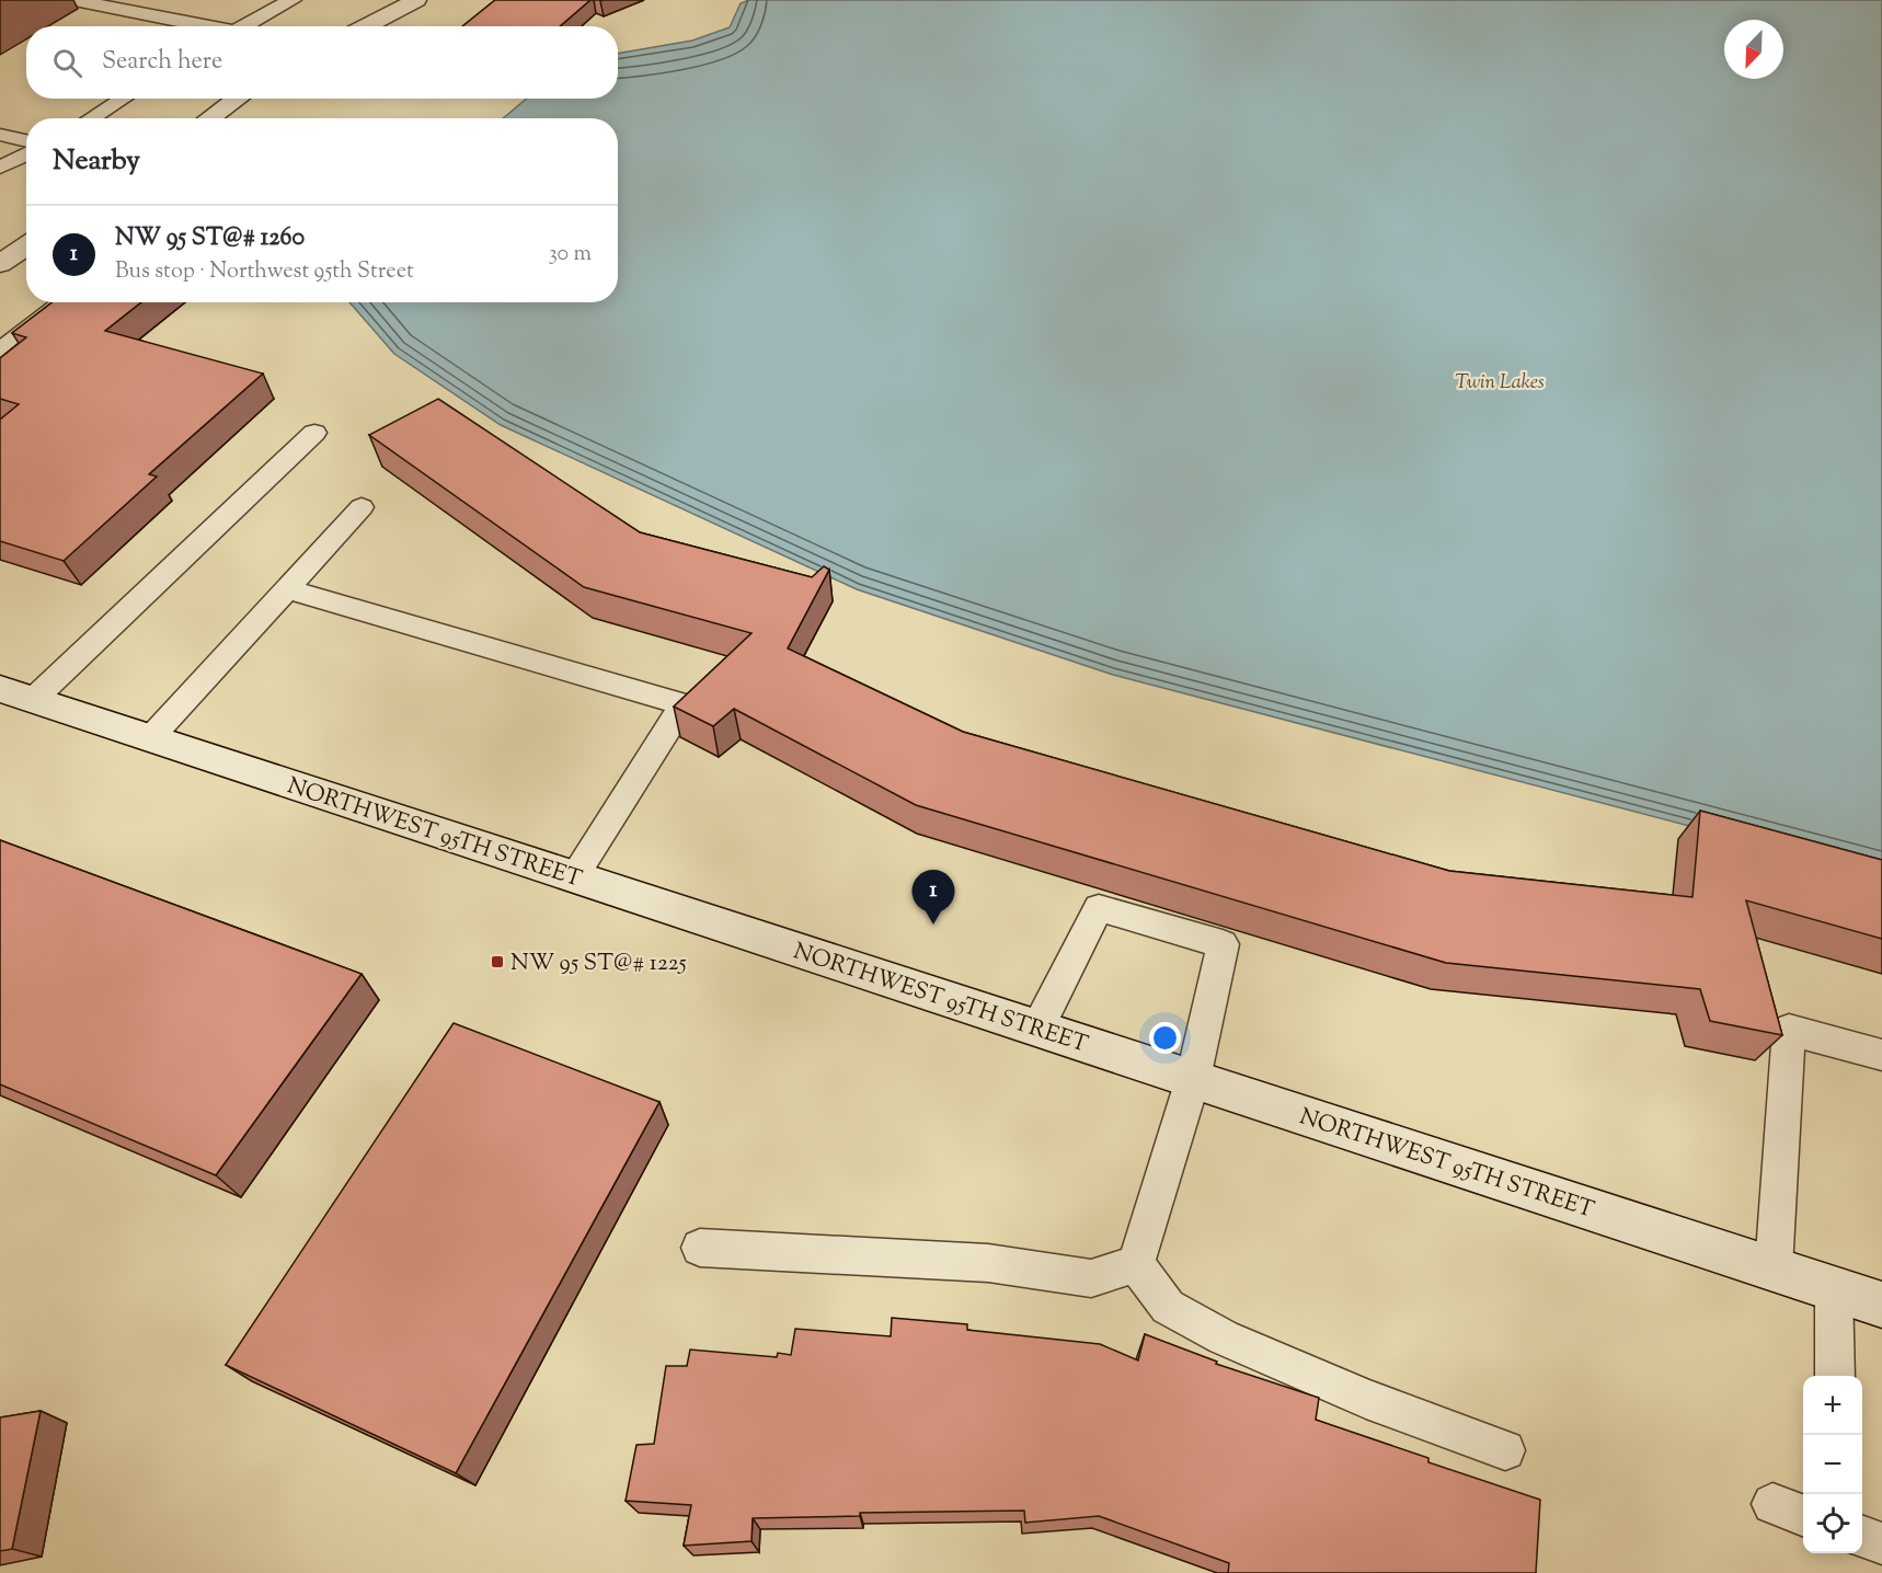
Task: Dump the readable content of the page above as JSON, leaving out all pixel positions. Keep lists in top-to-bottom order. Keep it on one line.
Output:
{"streets":{"main road":["NORTHWEST 95TH STREET"]},"water":["Twin Lakes"],"places":{"transit":["NW 95 ST@# 1225"]},"north":"bottom left","page":{"search":"Search here","heading":"Nearby","list":[{"mark":"1","name":"NW 95 ST@# 1260","note":"Bus stop · Northwest 95th Street","value":"30 m"}],"pins":"1","map_buttons":["+","−"]}}
